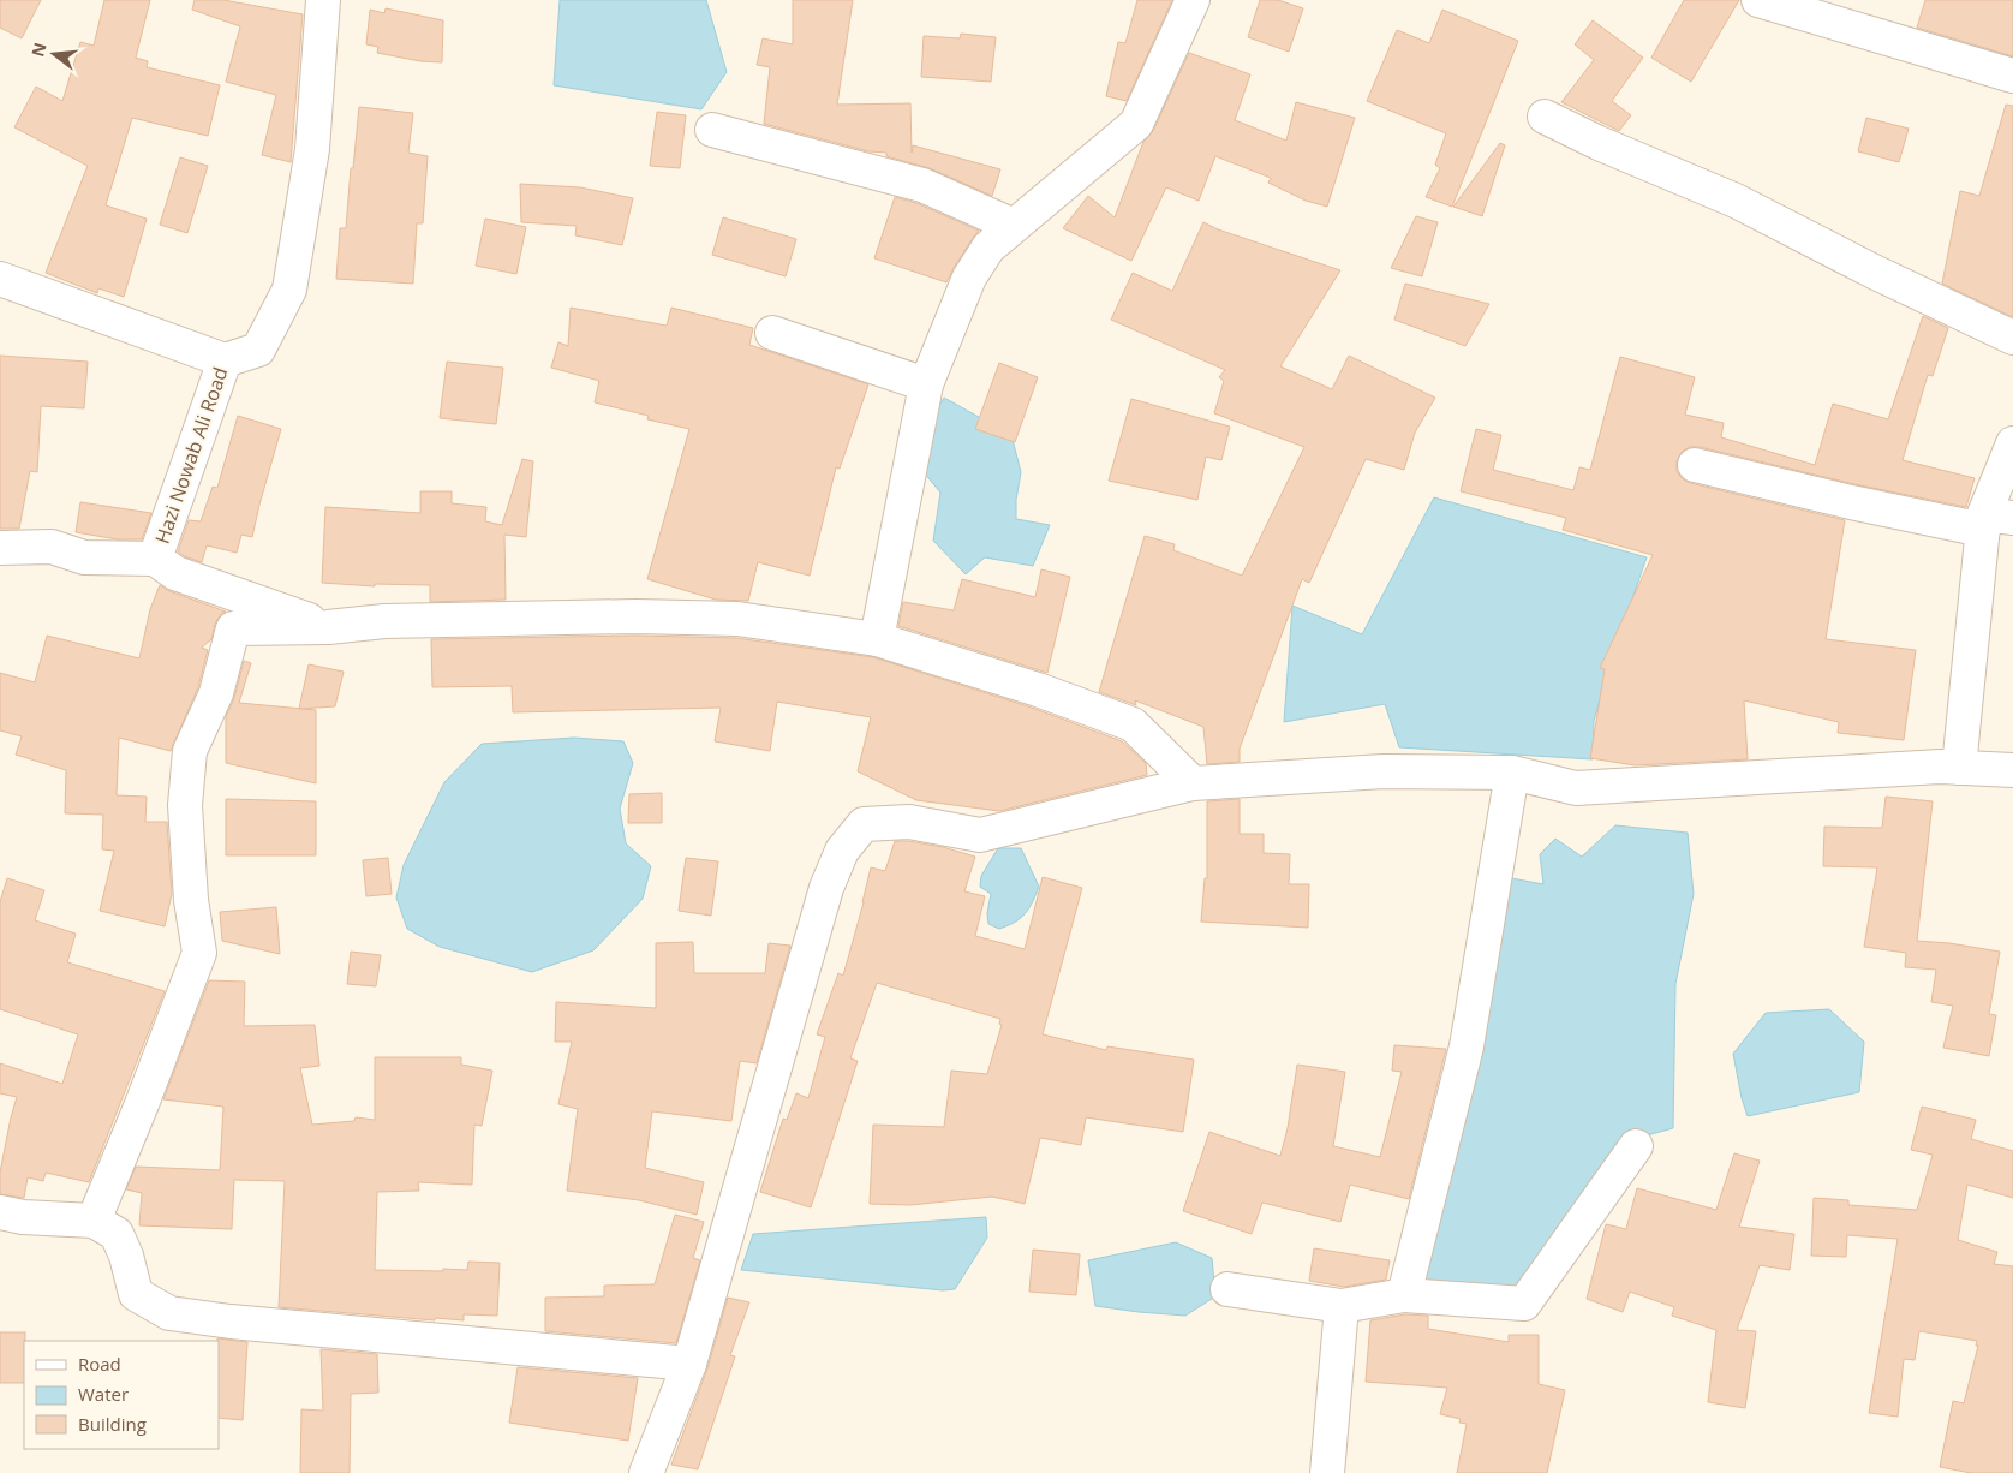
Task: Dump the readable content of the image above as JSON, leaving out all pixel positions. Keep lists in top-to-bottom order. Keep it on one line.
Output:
{"streets":{"street":["Hazi Nowab Ali Road"]},"legend":["Road","Water","Building"],"north":"left"}
